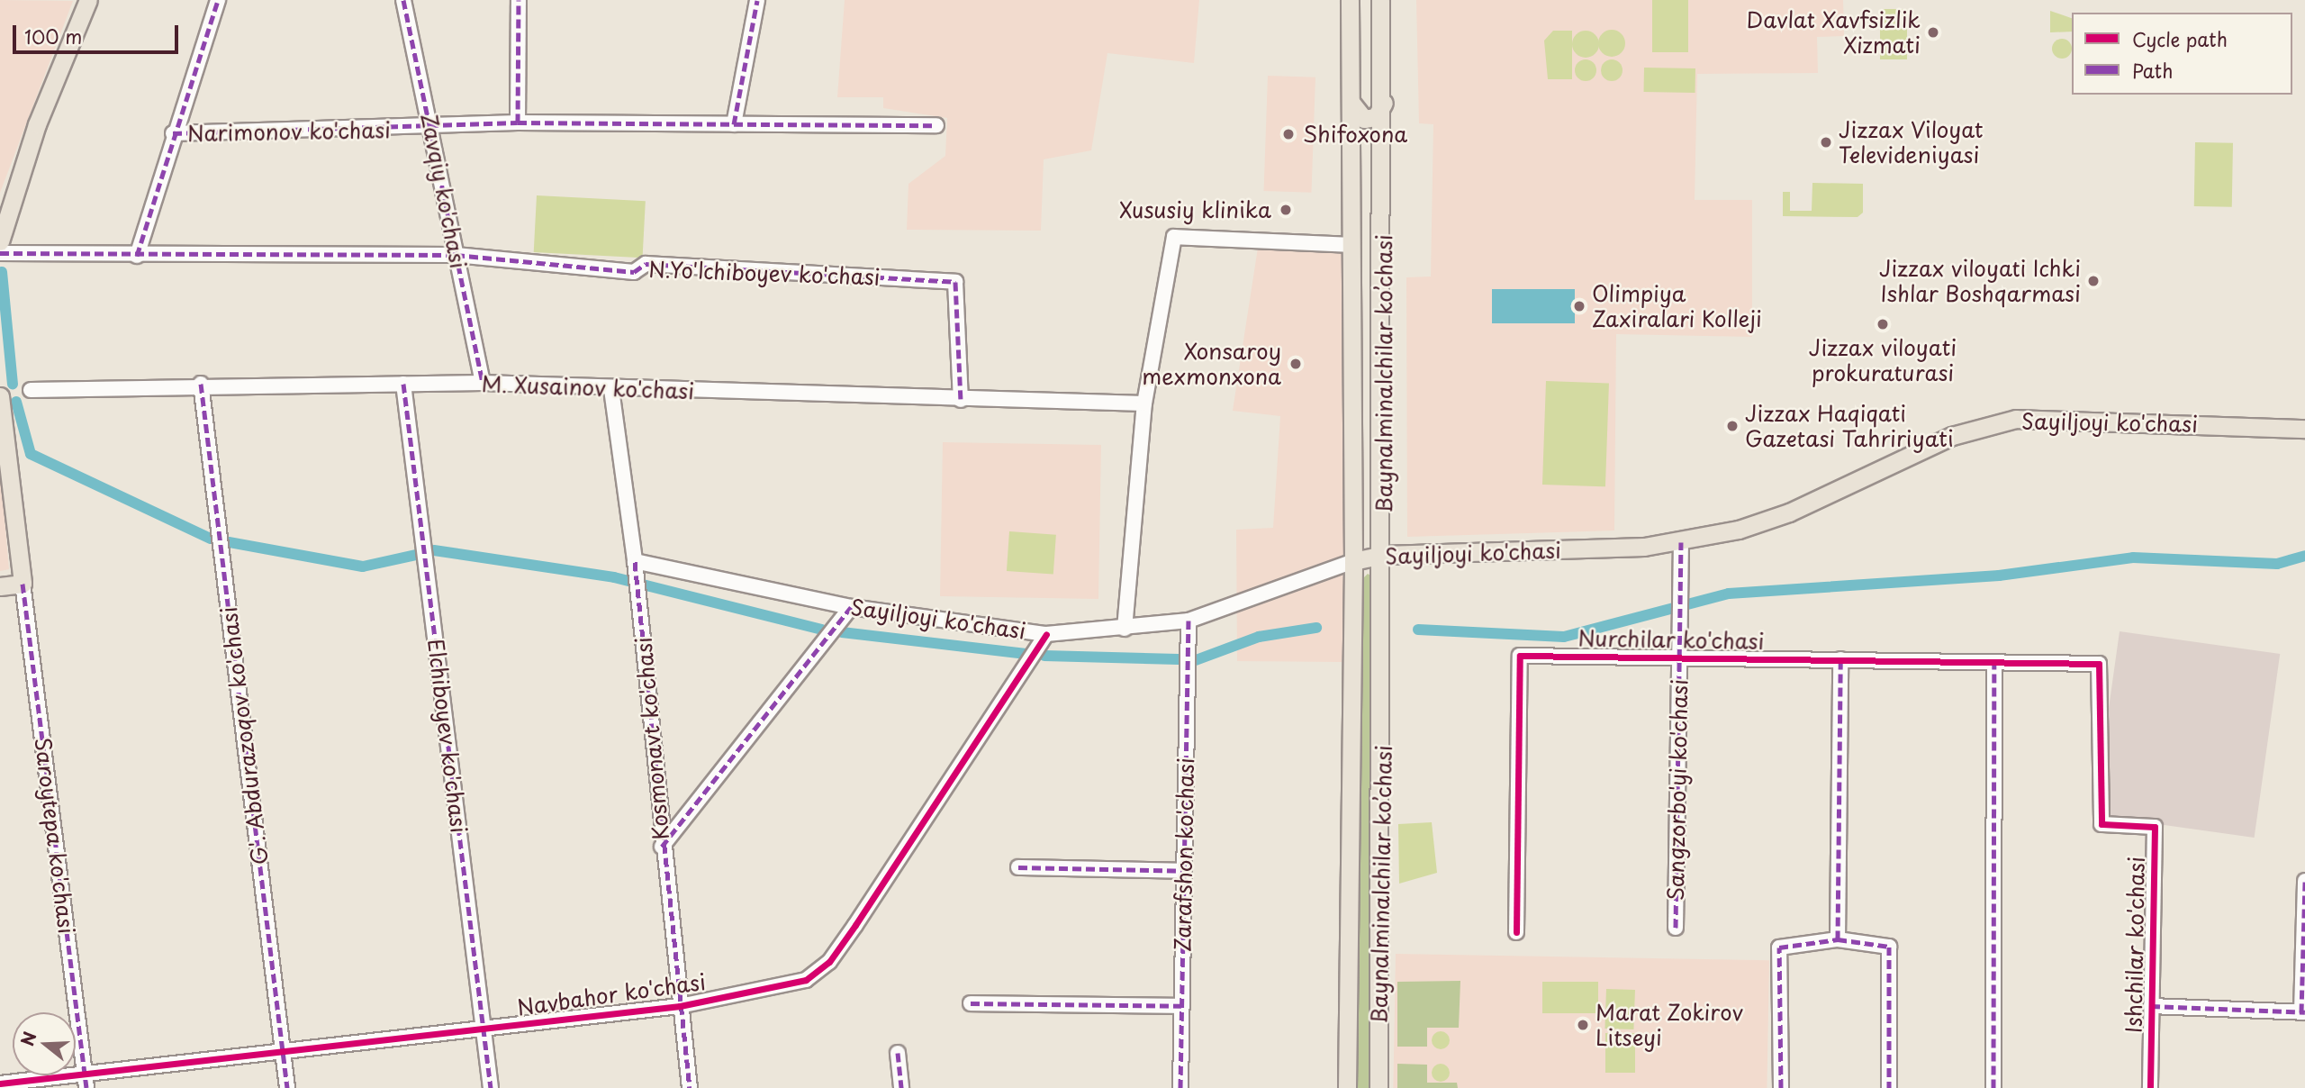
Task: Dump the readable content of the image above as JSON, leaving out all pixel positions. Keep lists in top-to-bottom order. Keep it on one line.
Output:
{"streets":{"main road":["Baynalminalchilar ko’chasi","Sayiljoyi ko'chasi"],"street":["Narimonov ko'chasi","Zavqiy ko'chasi","N.Yo'lchiboyev ko'chasi","M. Xusainov ko'chasi","Nurchilar ko'chasi","G'. Abdurazoqov ko'chasi","Elchiboyev ko'chasi","Kosmonavt ko'chasi","Sangzorbo'yi ko'chasi","Saroytepa ko'chasi","Zarafshon ko'chasi","Ishchilar ko'chasi","Navbahor ko'chasi"]},"crossings":[["Narimonov ko'chasi","Zavqiy ko'chasi"],["Zavqiy ko'chasi","N.Yo'lchiboyev ko'chasi"],["Zavqiy ko'chasi","M. Xusainov ko'chasi"],["N.Yo'lchiboyev ko'chasi","M. Xusainov ko'chasi"],["Baynalminalchilar ko’chasi","Sayiljoyi ko'chasi"],["M. Xusainov ko'chasi","G'. Abdurazoqov ko'chasi"],["M. Xusainov ko'chasi","Elchiboyev ko'chasi"],["M. Xusainov ko'chasi","Kosmonavt ko'chasi"],["Sayiljoyi ko'chasi","Kosmonavt ko'chasi"],["Sayiljoyi ko'chasi","Sangzorbo'yi ko'chasi"],["Sayiljoyi ko'chasi","Zarafshon ko'chasi"],["Sayiljoyi ko'chasi","Navbahor ko'chasi"],["Nurchilar ko'chasi","Sangzorbo'yi ko'chasi"],["Nurchilar ko'chasi","Ishchilar ko'chasi"],["G'. Abdurazoqov ko'chasi","Navbahor ko'chasi"],["Elchiboyev ko'chasi","Navbahor ko'chasi"],["Kosmonavt ko'chasi","Navbahor ko'chasi"],["Saroytepa ko'chasi","Navbahor ko'chasi"]],"places":["Davlat Xavfsizlik Xizmati","Shifoxona","Jizzax Viloyat Televideniyasi","Xususiy klinika","Jizzax viloyati Ichki Ishlar Boshqarmasi","Olimpiya Zaxiralari Kolleji","Jizzax viloyati prokuraturasi","Xonsaroy mexmonxona","Jizzax Haqiqati Gazetasi Tahririyati","Marat Zokirov Litseyi"],"legend":["Cycle path","Path"],"scale_bar":"100 m","north":"left"}
